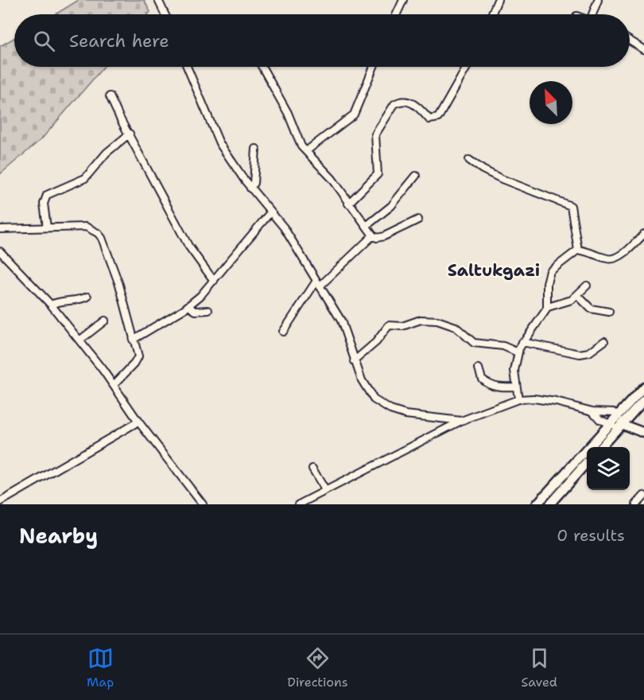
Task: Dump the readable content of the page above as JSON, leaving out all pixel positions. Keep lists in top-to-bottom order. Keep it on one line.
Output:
{"districts":["Saltukgazi"],"north":"top left","page":{"search":"Search here","heading":["Nearby","0 results"],"nav":["Map","Directions","Saved"]}}
